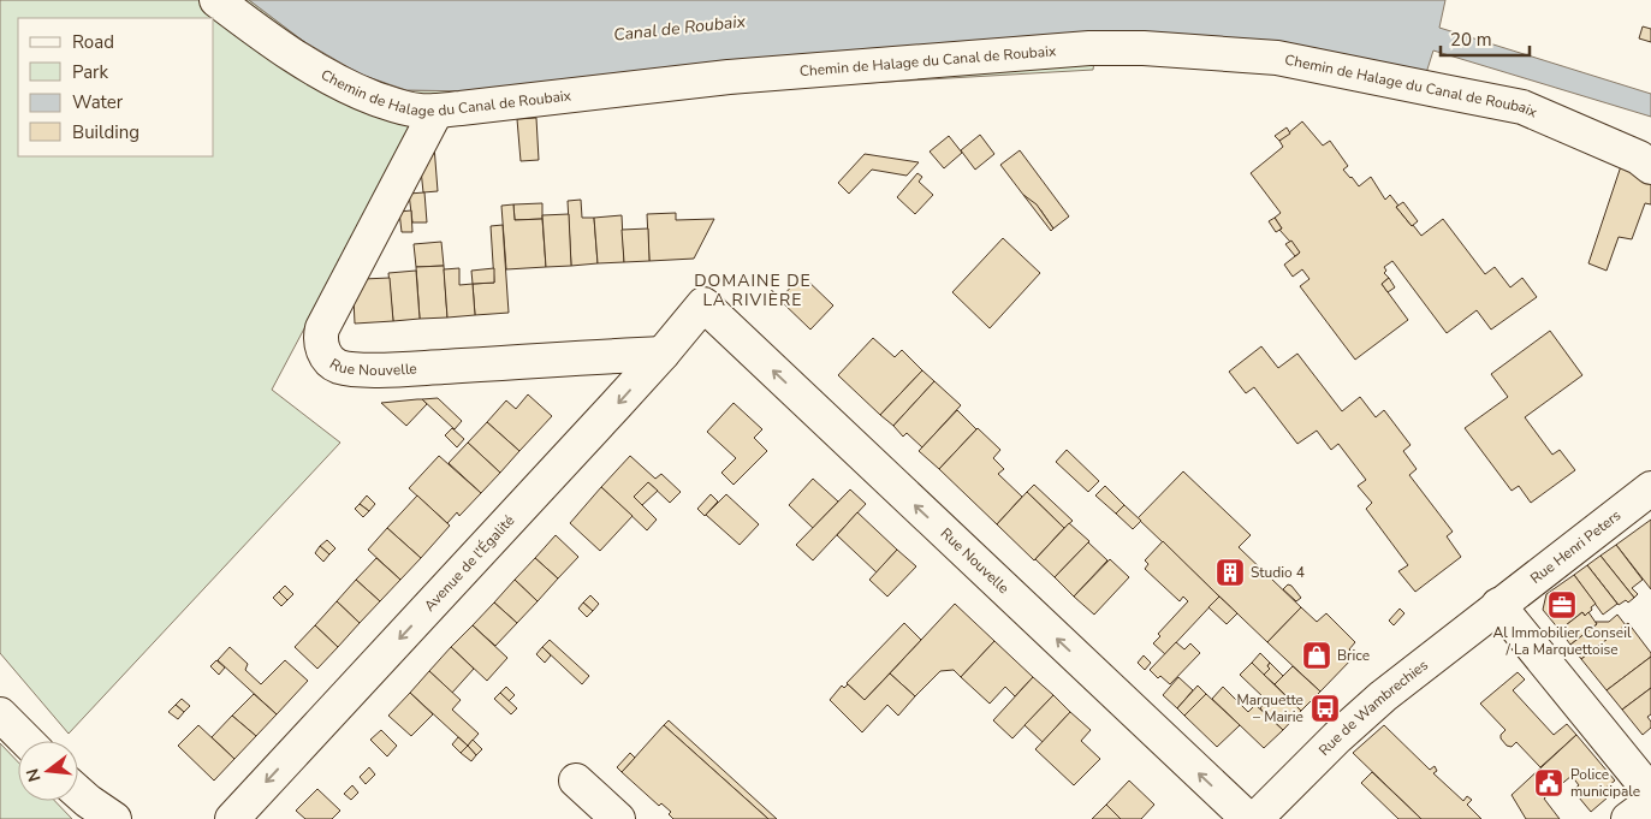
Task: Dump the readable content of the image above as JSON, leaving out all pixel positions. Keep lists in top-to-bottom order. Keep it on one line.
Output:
{"streets":{"street":["Chemin de Halage du Canal de Roubaix","Rue Nouvelle","Rue Henri Peters","Avenue de l'Égalité","Rue de Wambrechies"]},"crossings":[["Chemin de Halage du Canal de Roubaix","Rue Nouvelle"],["Rue Nouvelle","Avenue de l'Égalité"],["Rue Henri Peters","Rue de Wambrechies"]],"one_way":["Rue Nouvelle","Avenue de l'Égalité"],"districts":["DOMAINE DE LA RIVIÈRE"],"water":["Canal de Roubaix"],"places":{"building":["Studio 4"],"office":["Al Immobilier Conseil / La Marquettoise"],"shop":["Brice"],"bus stop":["Marquette – Mairie"],"public building":["Police municipale"]},"legend":["Road","Park","Water","Building"],"scale_bar":"20 m","north":"left"}
